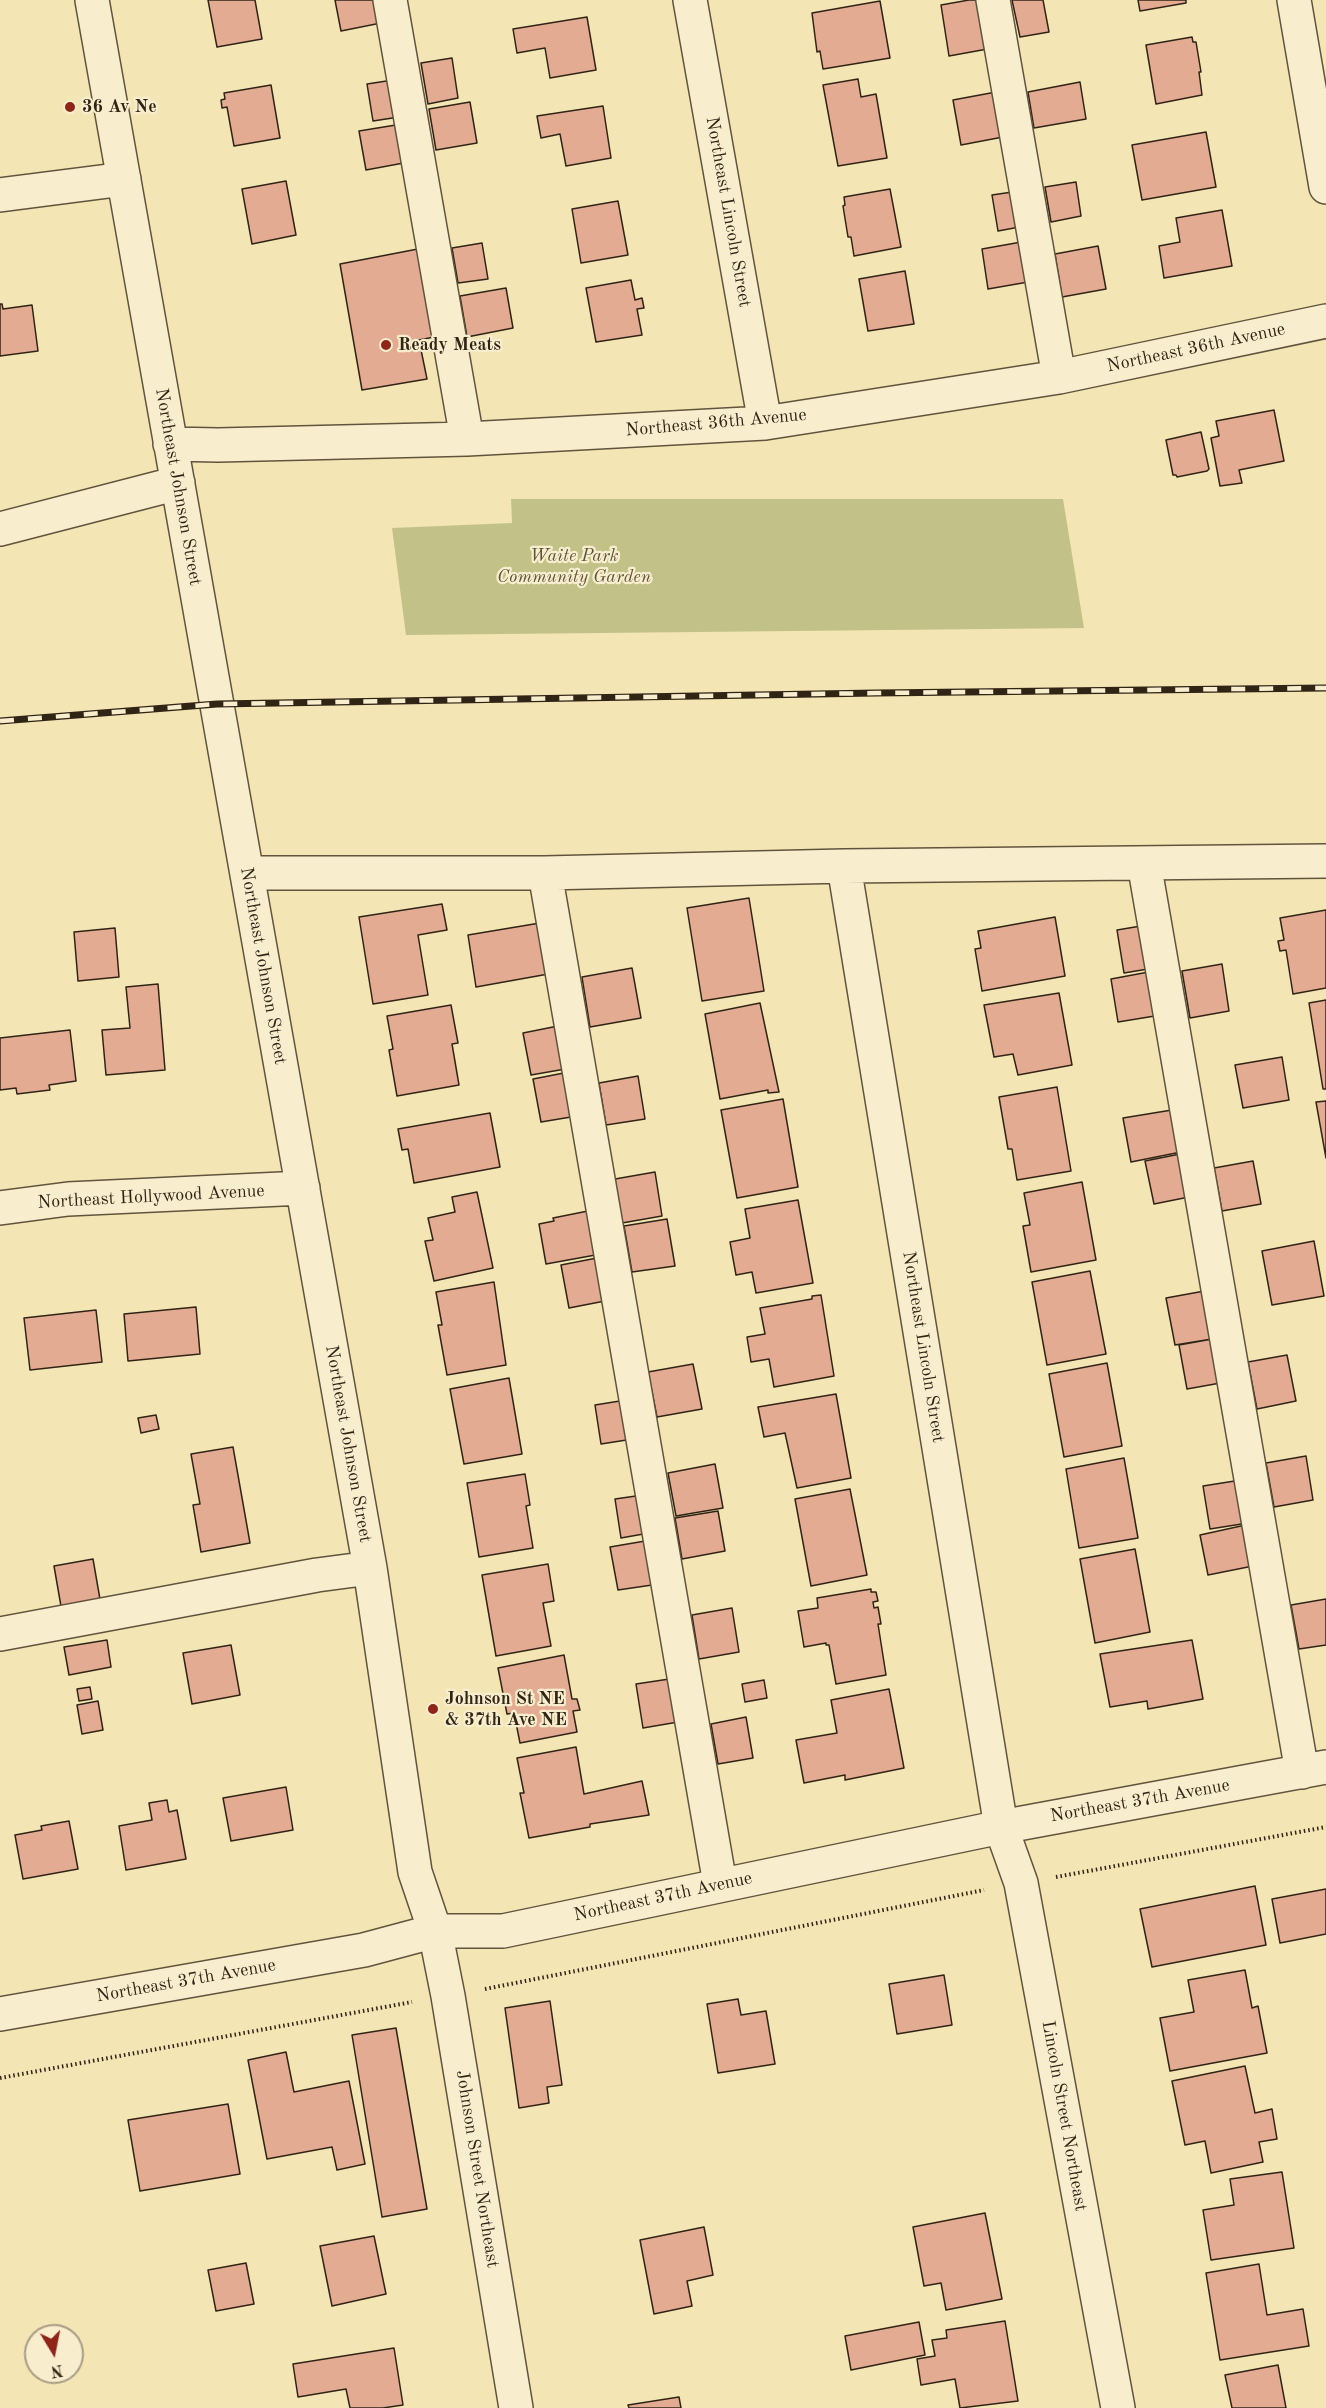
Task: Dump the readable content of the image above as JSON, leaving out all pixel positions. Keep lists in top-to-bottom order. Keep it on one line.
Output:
{"streets":{"street":["Northeast Lincoln Street","Northeast 36th Avenue","Northeast Johnson Street","Northeast Hollywood Avenue","Northeast 37th Avenue","Lincoln Street Northeast","Johnson Street Northeast"]},"crossings":[["Northeast Lincoln Street","Northeast 36th Avenue"],["Northeast Lincoln Street","Northeast 37th Avenue"],["Northeast Lincoln Street","Lincoln Street Northeast"],["Northeast 36th Avenue","Northeast Johnson Street"],["Northeast Johnson Street","Northeast Hollywood Avenue"],["Northeast Johnson Street","Northeast 37th Avenue"],["Northeast Johnson Street","Johnson Street Northeast"],["Northeast 37th Avenue","Lincoln Street Northeast"],["Northeast 37th Avenue","Johnson Street Northeast"]],"parks":["Waite Park Community Garden"],"places":["36 Av Ne","Ready Meats","Johnson St NE & 37th Ave NE"],"north":"bottom"}
